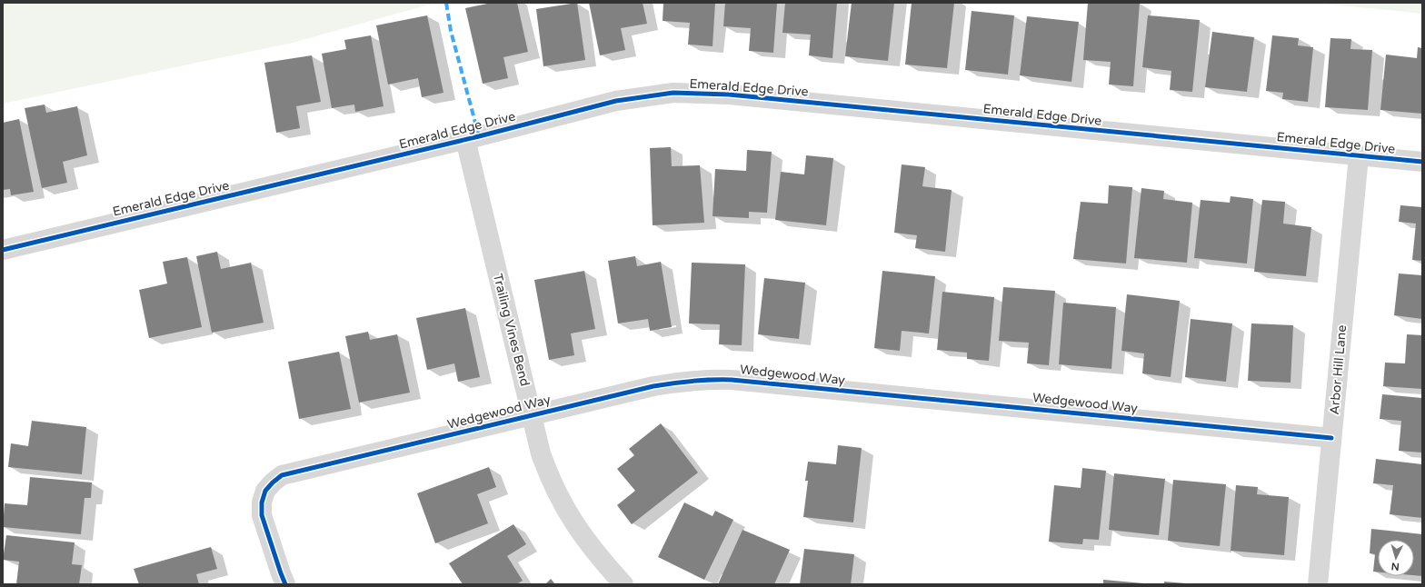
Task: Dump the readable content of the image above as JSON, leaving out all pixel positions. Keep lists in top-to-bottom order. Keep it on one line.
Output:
{"streets":{"street":["Emerald Edge Drive","Trailing Vines Bend","Arbor Hill Lane","Wedgewood Way"]},"crossings":[["Emerald Edge Drive","Trailing Vines Bend"],["Emerald Edge Drive","Arbor Hill Lane"],["Trailing Vines Bend","Wedgewood Way"],["Arbor Hill Lane","Wedgewood Way"]],"north":"bottom"}
